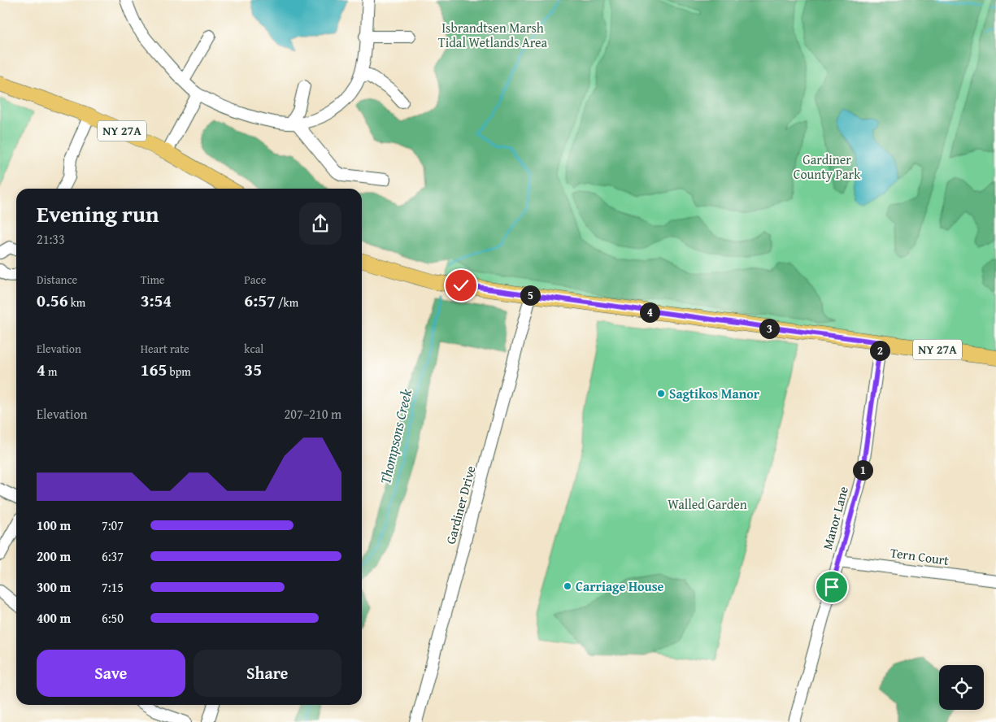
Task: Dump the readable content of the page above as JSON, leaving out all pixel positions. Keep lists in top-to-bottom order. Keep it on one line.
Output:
{"streets":{"main road":["NY 27A"],"street":["Gardiner Drive","Manor Lane","Tern Court"]},"crossings":[["NY 27A","Gardiner Drive"],["NY 27A","Manor Lane"],["Manor Lane","Tern Court"]],"water":["Thompsons Creek"],"parks":["Isbrandtsen Marsh Tidal Wetlands Area","Gardiner County Park","Walled Garden"],"places":["Sagtikos Manor","Carriage House"],"page":{"heading":["Evening run","21:33"],"stats":[["Distance","0.56 km"],["Time","3:54"],["Pace","6:57 /km"],["Elevation","4 m"],["Heart rate","165 bpm"],["kcal","35"]],"pins":["5","4","3","2","1"],"chart":["Elevation","207–210 m"],"list":[{"name":"100 m","note":"7:07"},{"name":"200 m","note":"6:37"},{"name":"300 m","note":"7:15"},{"name":"400 m","note":"6:50"}],"buttons":["Save","Share"]}}
